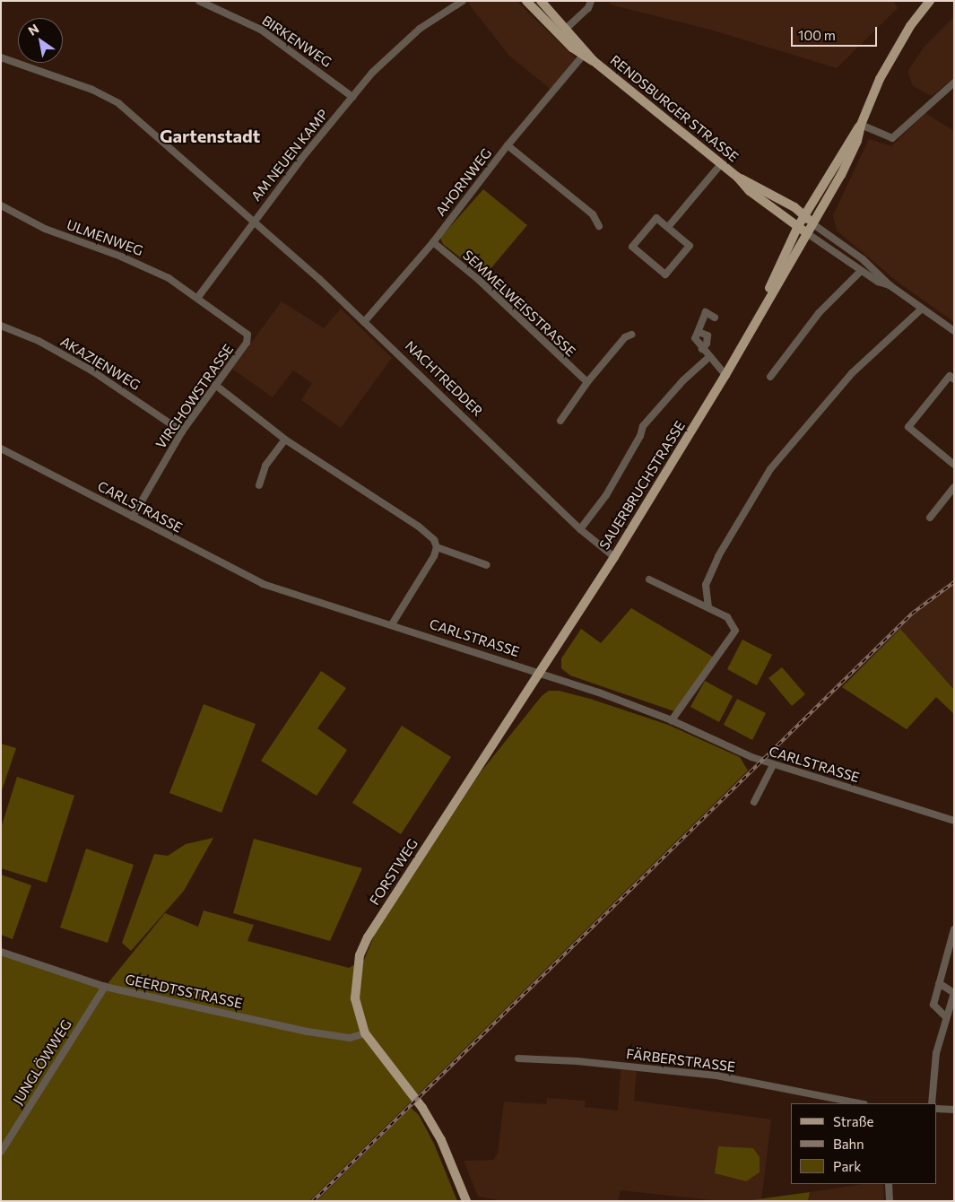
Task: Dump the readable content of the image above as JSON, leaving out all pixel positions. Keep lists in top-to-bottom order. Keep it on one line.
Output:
{"streets":{"main road":["RENDSBURGER STRASSE","SAUERBRUCHSTRASSE","FORSTWEG"],"street":["BIRKENWEG","AM NEUEN KAMP","AHORNWEG","ULMENWEG","SEMMELWEISSTRASSE","AKAZIENWEG","NACHTREDDER","VIRCHOWSTRASSE","CARLSTRASSE","GEERDTSSTRASSE","FÄRBERSTRASSE","JUNGLÖWWEG"]},"crossings":[["BIRKENWEG","AM NEUEN KAMP"],["RENDSBURGER STRASSE","AHORNWEG"],["RENDSBURGER STRASSE","SAUERBRUCHSTRASSE"],["AM NEUEN KAMP","ULMENWEG"],["AM NEUEN KAMP","NACHTREDDER"],["AM NEUEN KAMP","VIRCHOWSTRASSE"],["AHORNWEG","SEMMELWEISSTRASSE"],["AHORNWEG","NACHTREDDER"],["ULMENWEG","VIRCHOWSTRASSE"],["AKAZIENWEG","VIRCHOWSTRASSE"],["NACHTREDDER","SAUERBRUCHSTRASSE"],["VIRCHOWSTRASSE","CARLSTRASSE"],["SAUERBRUCHSTRASSE","CARLSTRASSE"],["SAUERBRUCHSTRASSE","FORSTWEG"],["CARLSTRASSE","FORSTWEG"],["FORSTWEG","GEERDTSSTRASSE"],["GEERDTSSTRASSE","JUNGLÖWWEG"]],"districts":["Gartenstadt"],"legend":["Straße","Bahn","Park"],"scale_bar":"100 m","north":"top left"}
